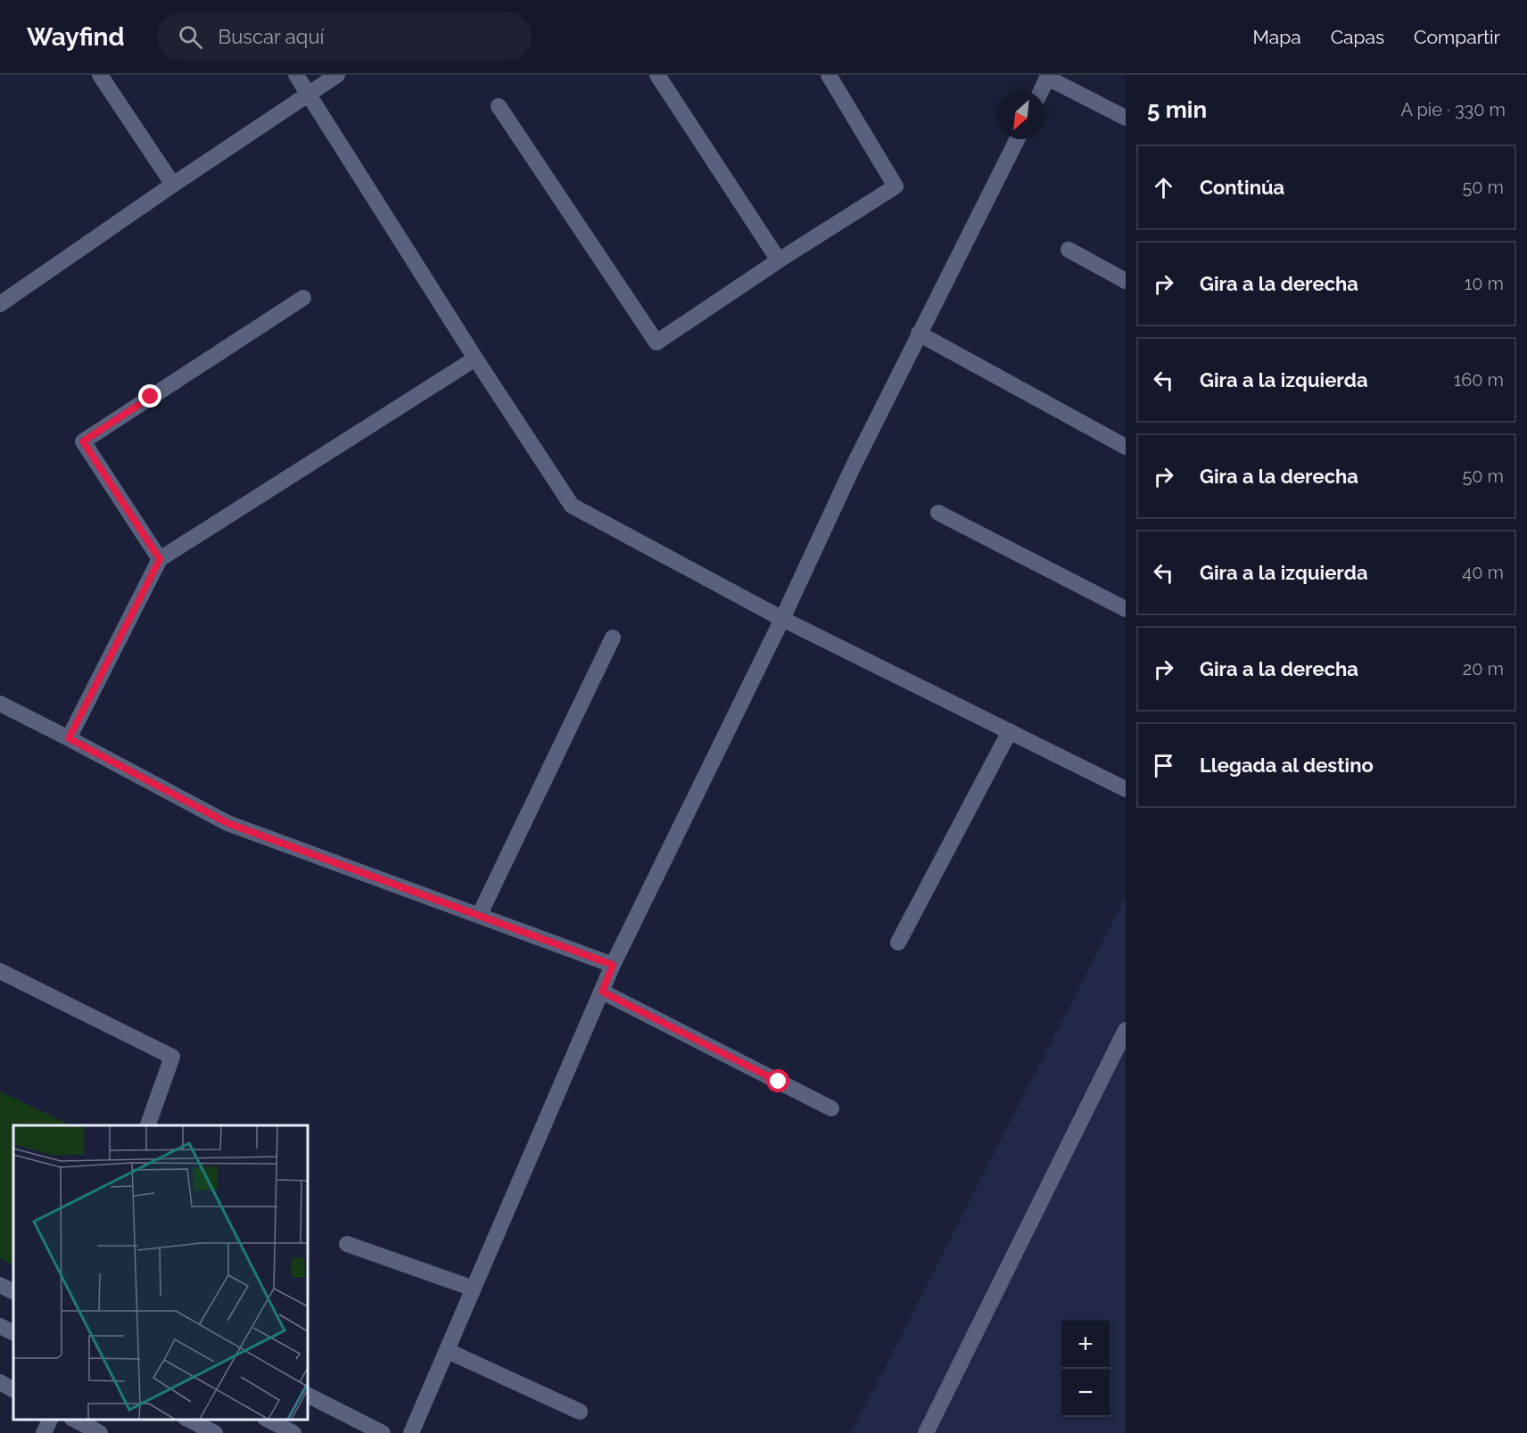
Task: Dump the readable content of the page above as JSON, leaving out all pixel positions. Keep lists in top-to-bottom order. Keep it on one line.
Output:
{"north":"bottom left","page":{"header":"Wayfind","search":"Buscar aquí","nav":["Mapa","Capas","Compartir"],"heading":["5 min","A pie · 330 m"],"list":[["Continúa","50 m"],["Gira a la derecha","10 m"],["Gira a la izquierda","160 m"],["Gira a la derecha","50 m"],["Gira a la izquierda","40 m"],["Gira a la derecha","20 m"],"Llegada al destino"],"map_buttons":["+","−"]}}
